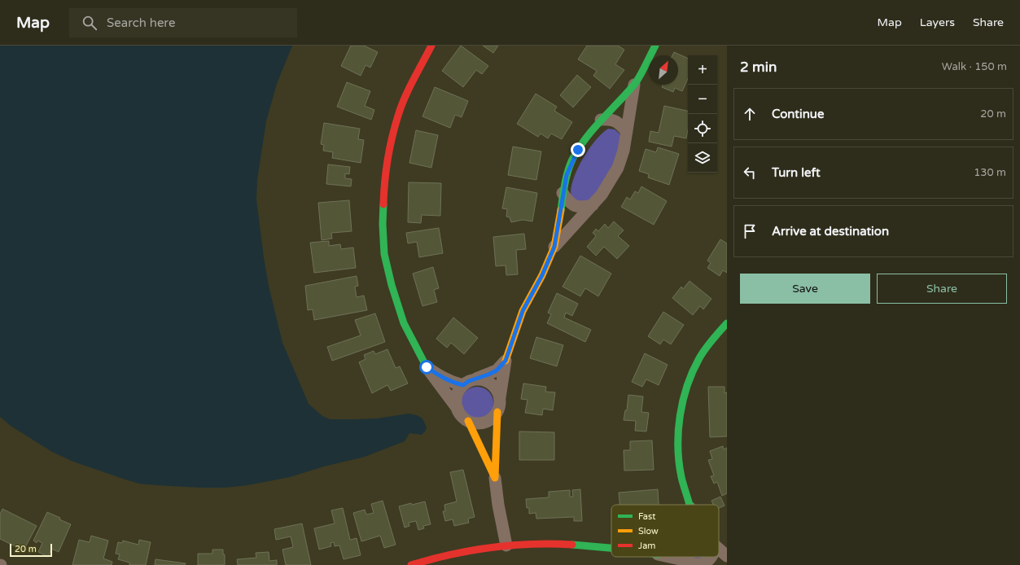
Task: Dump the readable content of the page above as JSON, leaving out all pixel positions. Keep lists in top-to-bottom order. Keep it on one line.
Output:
{"legend":["Fast","Slow","Jam"],"scale_bar":"20 m","north":"top right","page":{"header":"Map","search":"Search here","nav":["Map","Layers","Share"],"heading":["2 min","Walk · 150 m"],"map_buttons":["+","−"],"list":[["Continue","20 m"],["Turn left","130 m"],"Arrive at destination"],"buttons":["Save","Share"],"scale":"20 m"}}
